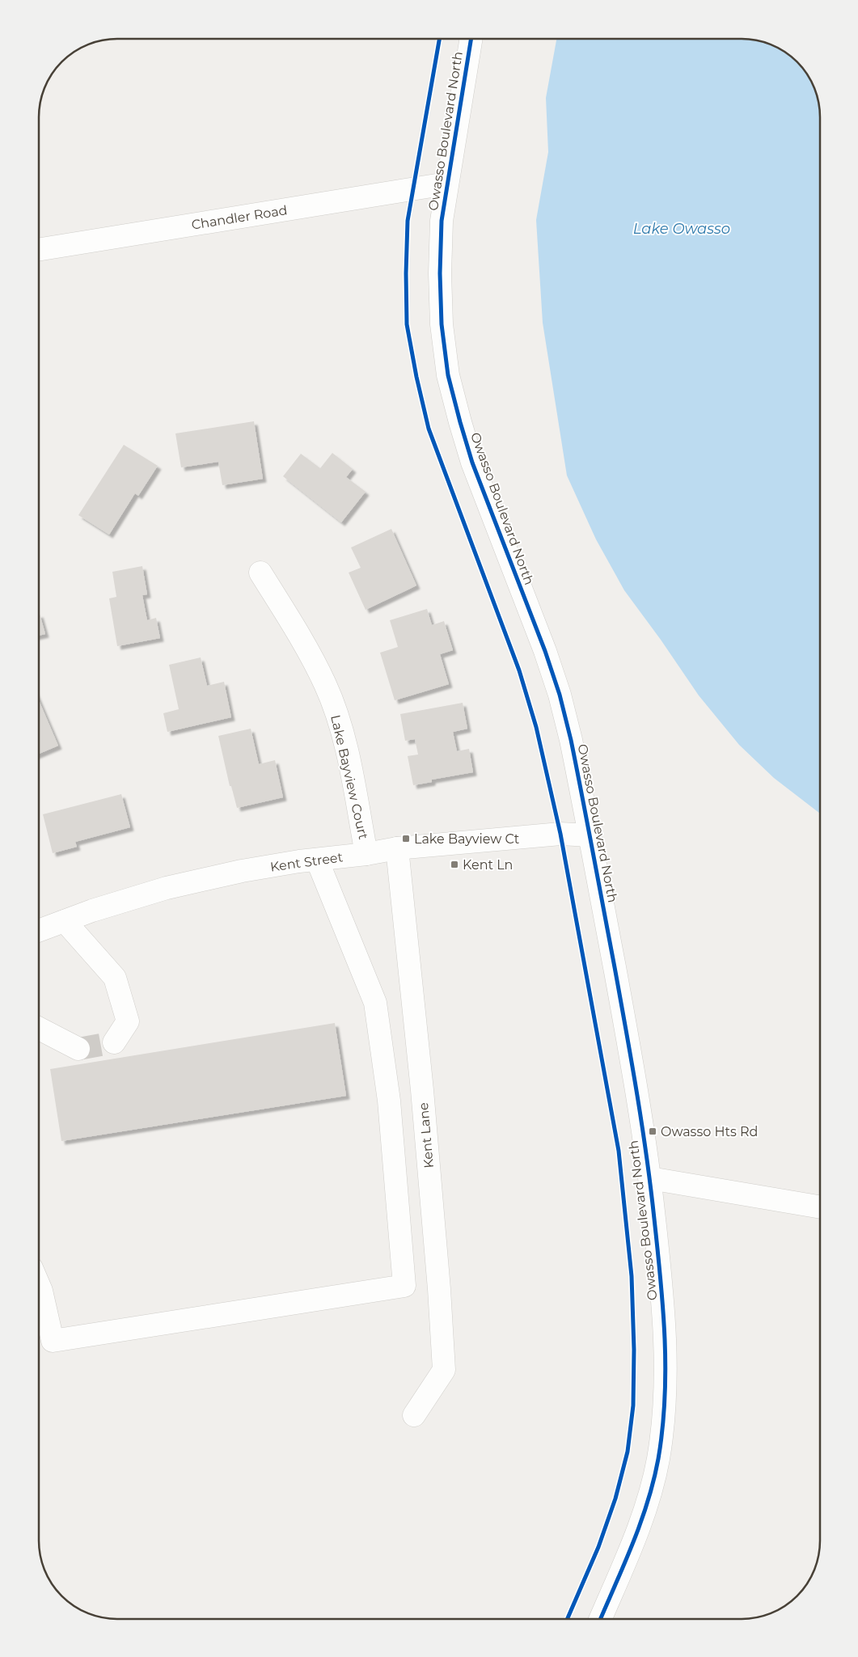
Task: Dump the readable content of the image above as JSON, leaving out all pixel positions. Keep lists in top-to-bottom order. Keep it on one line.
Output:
{"streets":{"street":["Owasso Boulevard North","Chandler Road","Lake Bayview Court","Kent Street","Kent Lane"]},"crossings":[["Owasso Boulevard North","Chandler Road"],["Owasso Boulevard North","Kent Street"],["Lake Bayview Court","Kent Street"],["Kent Street","Kent Lane"]],"water":["Lake Owasso"],"places":{"transit":["Lake Bayview Ct","Kent Ln","Owasso Hts Rd"]}}
